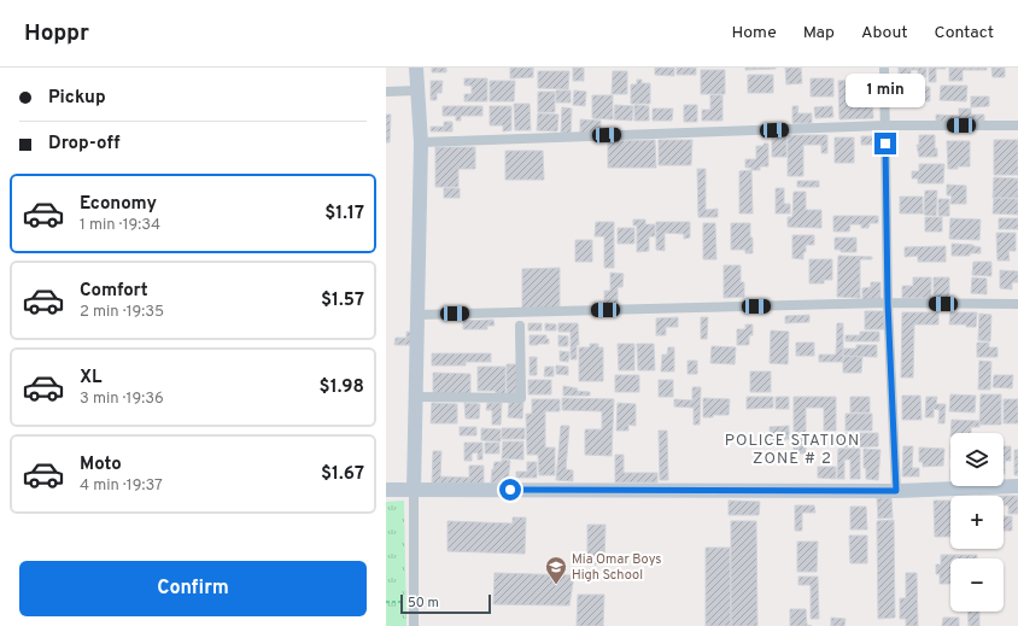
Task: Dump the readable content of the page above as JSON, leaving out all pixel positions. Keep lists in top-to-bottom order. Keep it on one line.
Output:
{"districts":["POLICE STATION ZONE # 2"],"places":{"school or university":["Mia Omar Boys High School"]},"scale_bar":"50 m","page":{"header":"Hoppr","nav":["Home","Map","About","Contact"],"banner":["Pickup","Drop-off"],"bubble":"1 min","list":[{"name":"Economy","note":"1 min · 19:34","value":"$1.17"},{"name":"Comfort","note":"2 min · 19:35","value":"$1.57"},{"name":"XL","note":"3 min · 19:36","value":"$1.98"},{"name":"Moto","note":"4 min · 19:37","value":"$1.67"}],"map_buttons":["+","−"],"buttons":"Confirm","scale":"50 m"}}
